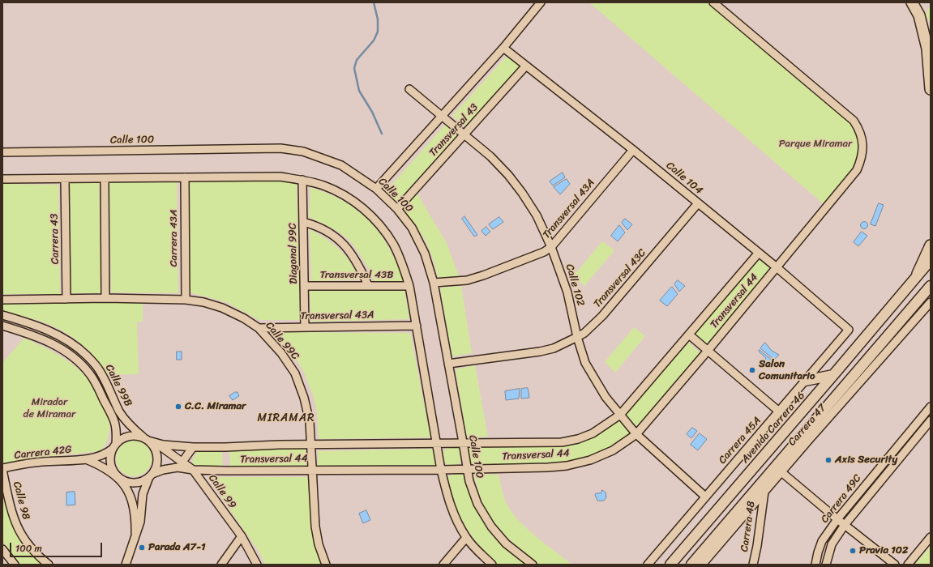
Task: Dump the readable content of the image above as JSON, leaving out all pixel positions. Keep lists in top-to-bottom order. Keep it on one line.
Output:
{"streets":{"main road":["Avenida Carrera 46"],"street":["Transversal 43","Calle 100","Calle 104","Transversal 43A","Carrera 43A","Carrera 43","Diagonal 99C","Transversal 43B","Transversal 43C","Calle 102","Transversal 44","Calle 99C","Calle 99B","Carrera 47","Carrera 45A","Carrera 42G","Calle 99","Carrera 49C","Calle 98","Carrera 48"]},"crossings":[["Transversal 43","Calle 100"],["Transversal 43","Calle 104"],["Transversal 43","Calle 102"],["Calle 100","Transversal 43A"],["Calle 100","Transversal 43C"],["Calle 100","Transversal 44"],["Calle 104","Transversal 43A"],["Calle 104","Transversal 43C"],["Calle 104","Transversal 44"],["Calle 104","Carrera 45A"],["Transversal 43A","Diagonal 99C"],["Transversal 43A","Calle 102"],["Transversal 43A","Calle 99C"],["Carrera 43A","Calle 99C"],["Carrera 43","Calle 99C"],["Diagonal 99C","Transversal 43B"],["Transversal 43C","Calle 102"],["Calle 102","Transversal 44"],["Calle 102","Carrera 45A"],["Transversal 44","Calle 99C"],["Transversal 44","Calle 99B"],["Transversal 44","Carrera 42G"],["Transversal 44","Calle 99"],["Calle 99B","Carrera 42G"],["Carrera 47","Carrera 48"],["Carrera 42G","Calle 98"]],"districts":["MIRAMAR"],"parks":["Parque Miramar","Mirador de Miramar"],"places":["Salon Comunitario","C.C. Miramar","Axis Security","Parada A7-1","Pravia 102"],"scale_bar":"100 m"}
